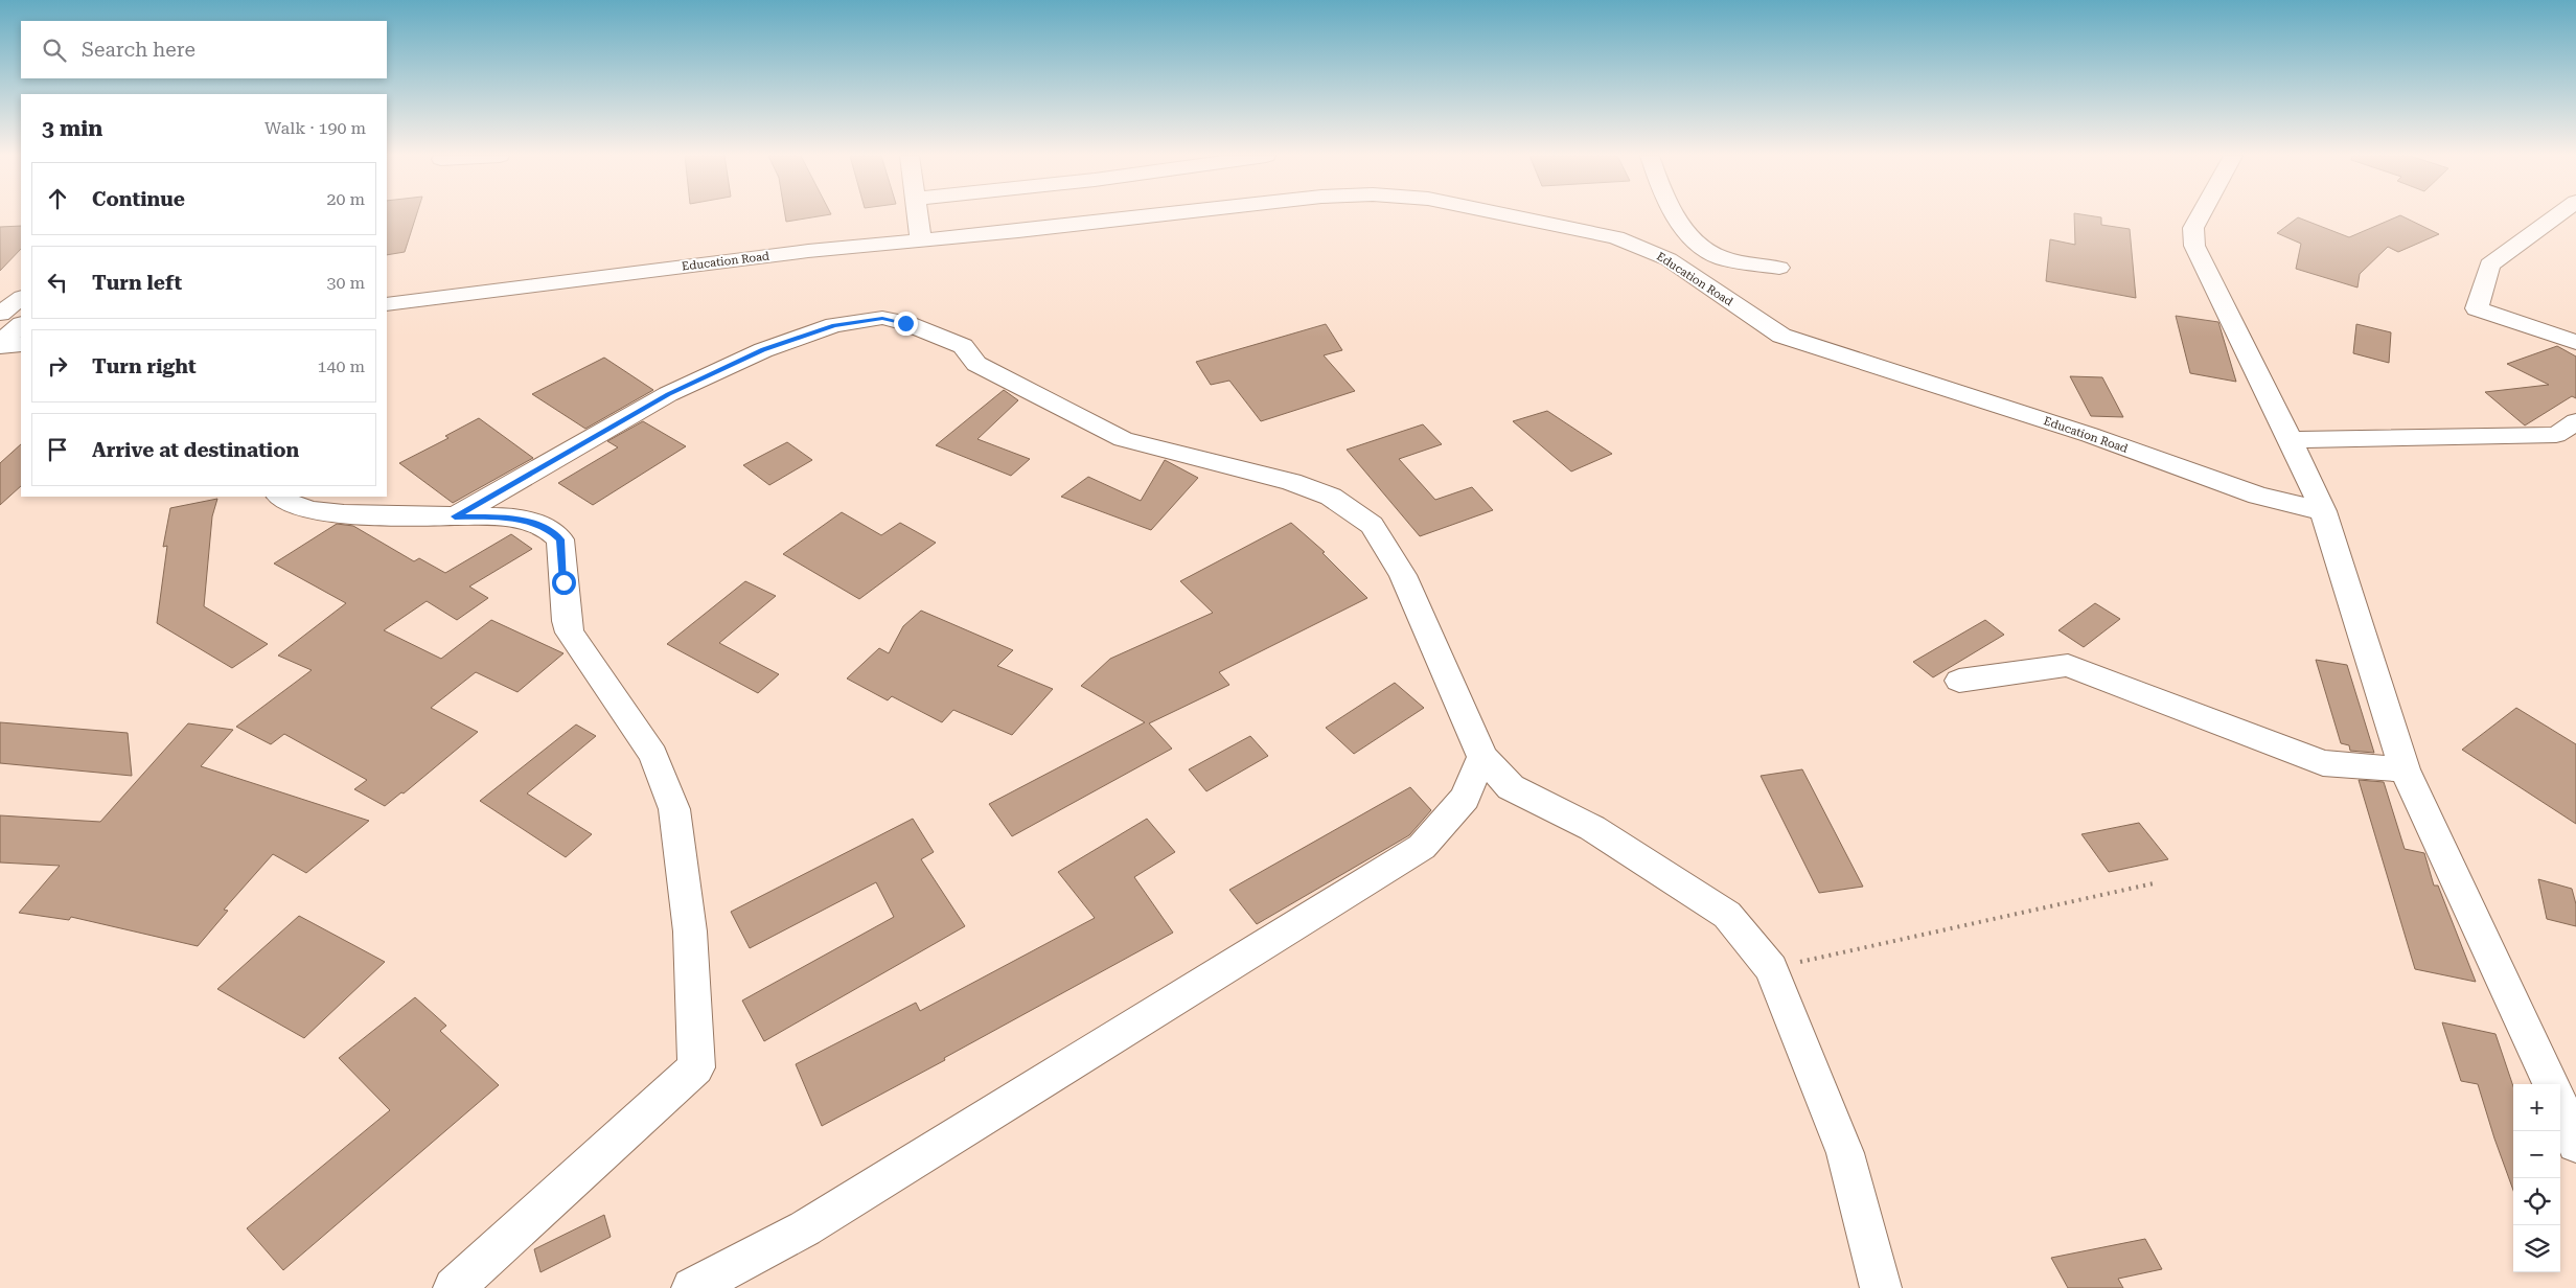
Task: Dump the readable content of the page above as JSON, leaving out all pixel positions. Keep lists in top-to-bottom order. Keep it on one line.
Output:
{"streets":{"main road":["Education Road"]},"page":{"search":"Search here","heading":["3 min","Walk · 190 m"],"list":[["Continue","20 m"],["Turn left","30 m"],["Turn right","140 m"],"Arrive at destination"],"map_buttons":["+","−"]}}
